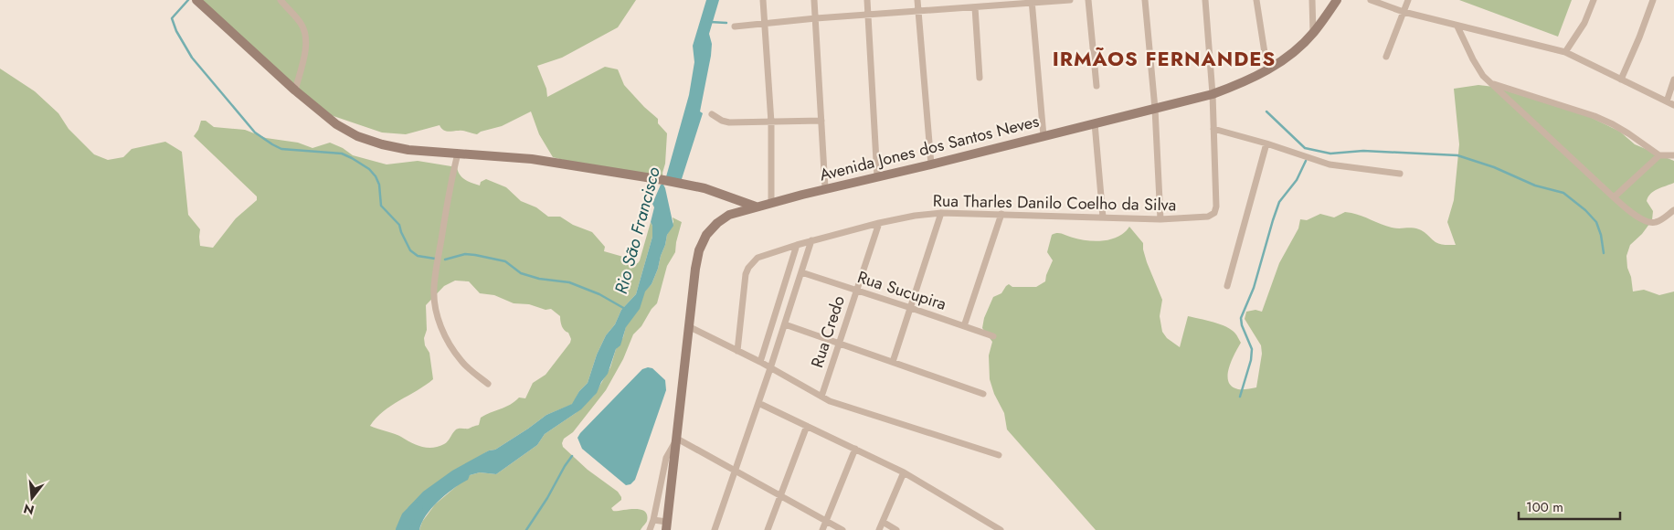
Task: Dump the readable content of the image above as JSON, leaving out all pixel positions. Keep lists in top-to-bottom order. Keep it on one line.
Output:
{"streets":{"main road":["Avenida Jones dos Santos Neves"],"street":["Rua Tharles Danilo Coelho da Silva","Rua Sucupira","Rua Credo"]},"crossings":[["Rua Tharles Danilo Coelho da Silva","Rua Credo"],["Rua Sucupira","Rua Credo"]],"districts":["IRMÃOS FERNANDES"],"water":["Rio São Francisco"],"scale_bar":"100 m","north":"bottom"}
